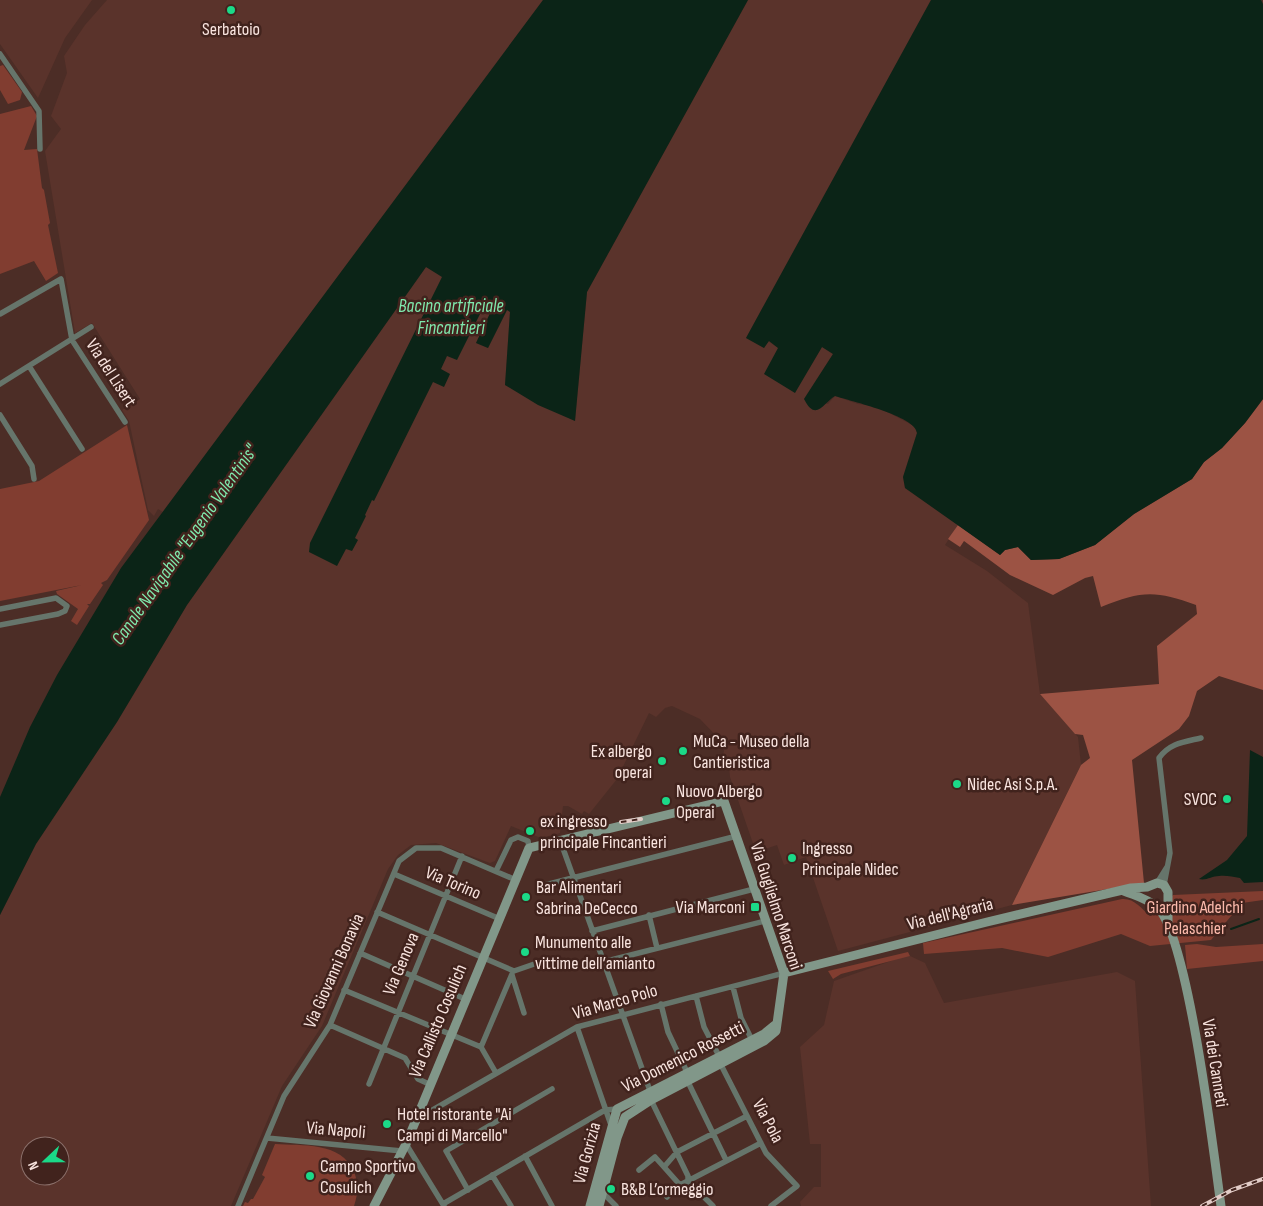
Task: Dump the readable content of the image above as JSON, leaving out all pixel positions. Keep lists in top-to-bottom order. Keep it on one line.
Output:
{"streets":{"street":["Via del Lisert","Via Torino","Via Guglielmo Marconi","Via dell'Agraria","Via Genova","Via Giovanni Bonavia","Via Marco Polo","Via Callisto Cosulich","Via Domenico Rossetti","Via dei Canneti","Via Pola","Via Napoli","Via Gorizia"]},"crossings":[["Via Torino","Via Genova"],["Via Torino","Via Giovanni Bonavia"],["Via Torino","Via Callisto Cosulich"],["Via Guglielmo Marconi","Via dell'Agraria"],["Via Guglielmo Marconi","Via Marco Polo"],["Via Guglielmo Marconi","Via Domenico Rossetti"],["Via dell'Agraria","Via Marco Polo"],["Via dell'Agraria","Via dei Canneti"],["Via Genova","Via Giovanni Bonavia"],["Via Giovanni Bonavia","Via Callisto Cosulich"],["Via Giovanni Bonavia","Via Napoli"],["Via Marco Polo","Via Callisto Cosulich"],["Via Marco Polo","Via Pola"],["Via Callisto Cosulich","Via Napoli"],["Via Domenico Rossetti","Via Pola"],["Via Domenico Rossetti","Via Gorizia"]],"water":["Bacino artificiale Fincantieri","Canale Navigabile \"Eugenio Valentinis\""],"parks":["Giardino Adelchi Pelaschier"],"places":{"other":["Serbatoio","MuCa - Museo della Cantieristica","Ex albergo operai","Nidec Asi S.p.A.","SVOC","Nuovo Albergo Operai","ex ingresso principale Fincantieri","Ingresso Principale Nidec","Bar Alimentari Sabrina DeCecco","Munumento alle vittime dell’amianto","Hotel ristorante \"Ai Campi di Marcello\"","Campo Sportivo Cosulich","B&B L’ormeggio"],"transit":["Via Marconi"]},"north":"left"}
